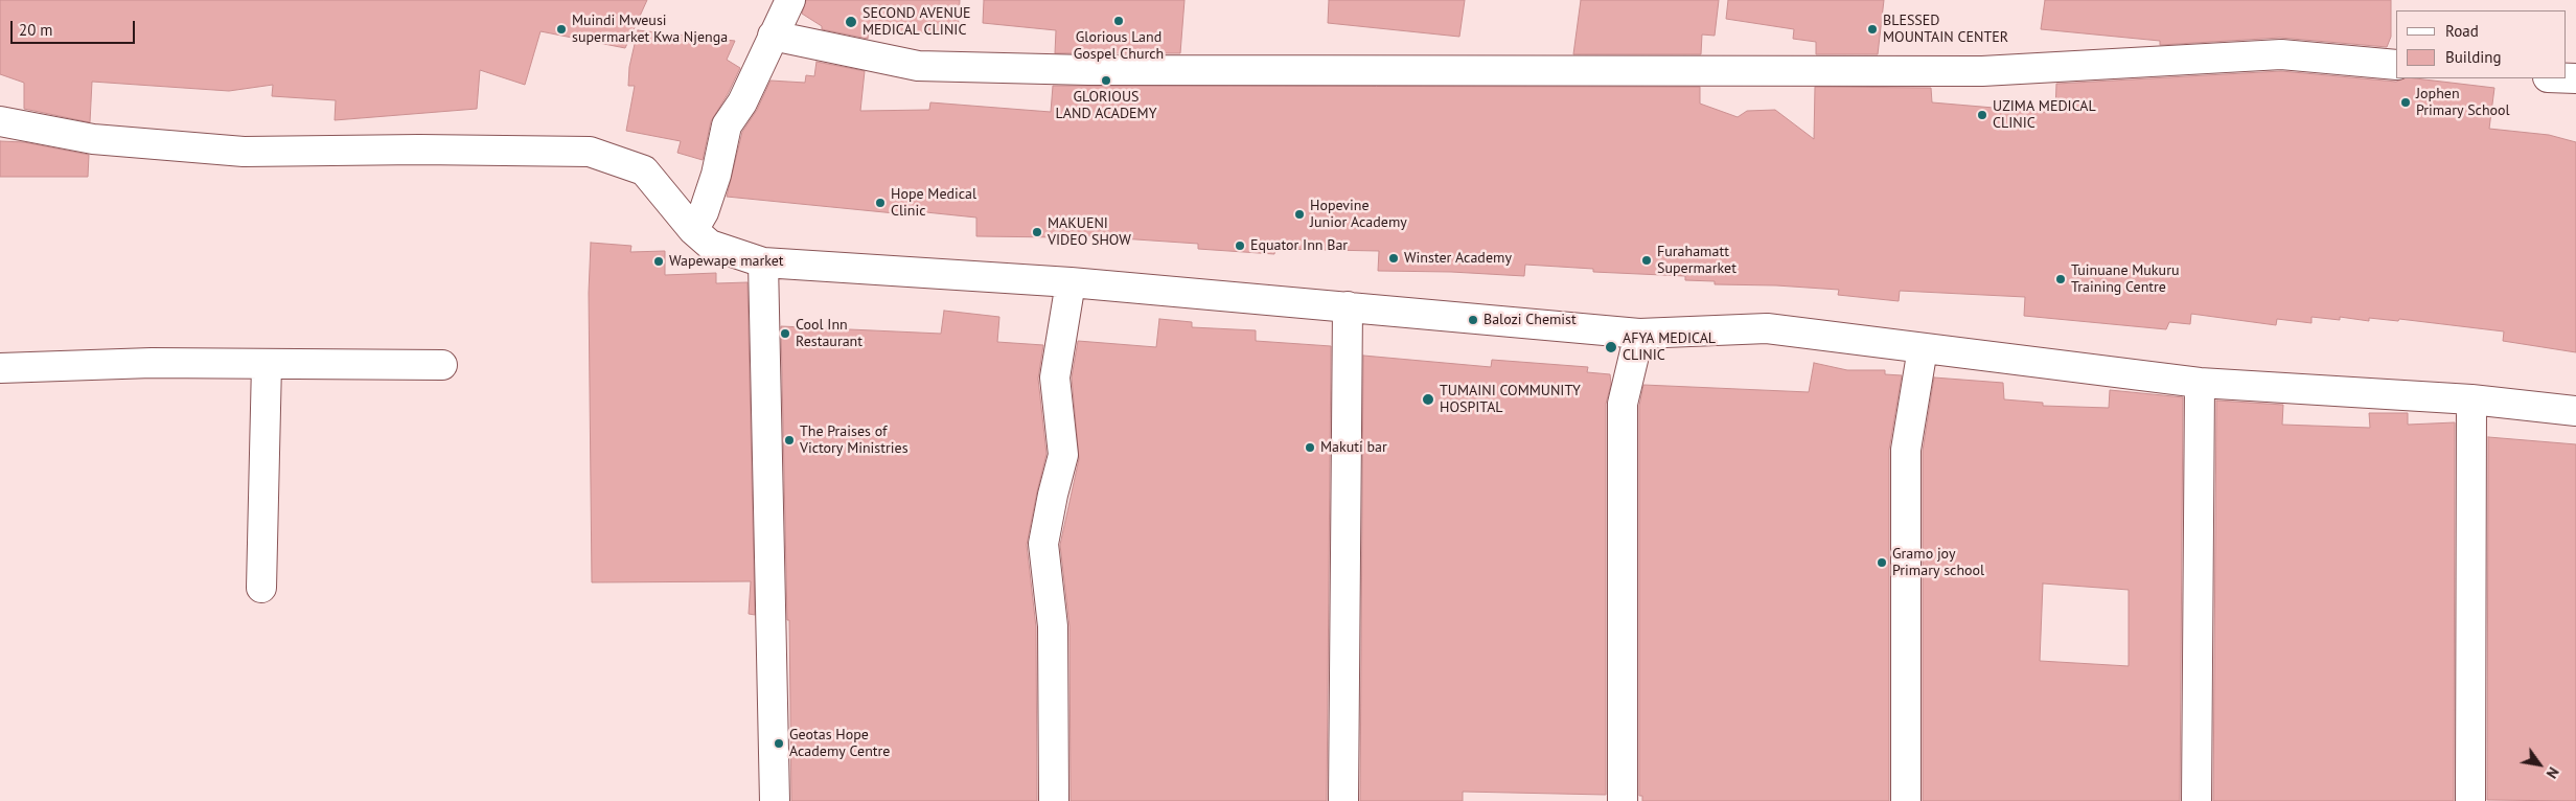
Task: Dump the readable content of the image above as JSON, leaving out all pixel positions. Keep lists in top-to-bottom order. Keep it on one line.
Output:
{"places":["Glorious Land Gospel Church","SECOND AVENUE MEDICAL CLINIC","Muindi Mweusi supermarket Kwa Njenga","BLESSED MOUNTAIN CENTER","GLORIOUS LAND ACADEMY","Jophen Primary School","UZIMA MEDICAL CLINIC","Hope Medical Clinic","Hopevine Junior Academy","MAKUENI VIDEO SHOW","Equator Inn Bar","Winster Academy","Furahamatt Supermarket","Wapewape market","Tuinuane Mukuru Training Centre","Balozi Chemist","Cool Inn Restaurant","AFYA MEDICAL CLINIC","TUMAINI COMMUNITY HOSPITAL","The Praises of Victory Ministries","Makuti bar","Gramo joy Primary school","Geotas Hope Academy Centre"],"legend":["Road","Building"],"scale_bar":"20 m","north":"bottom right"}
